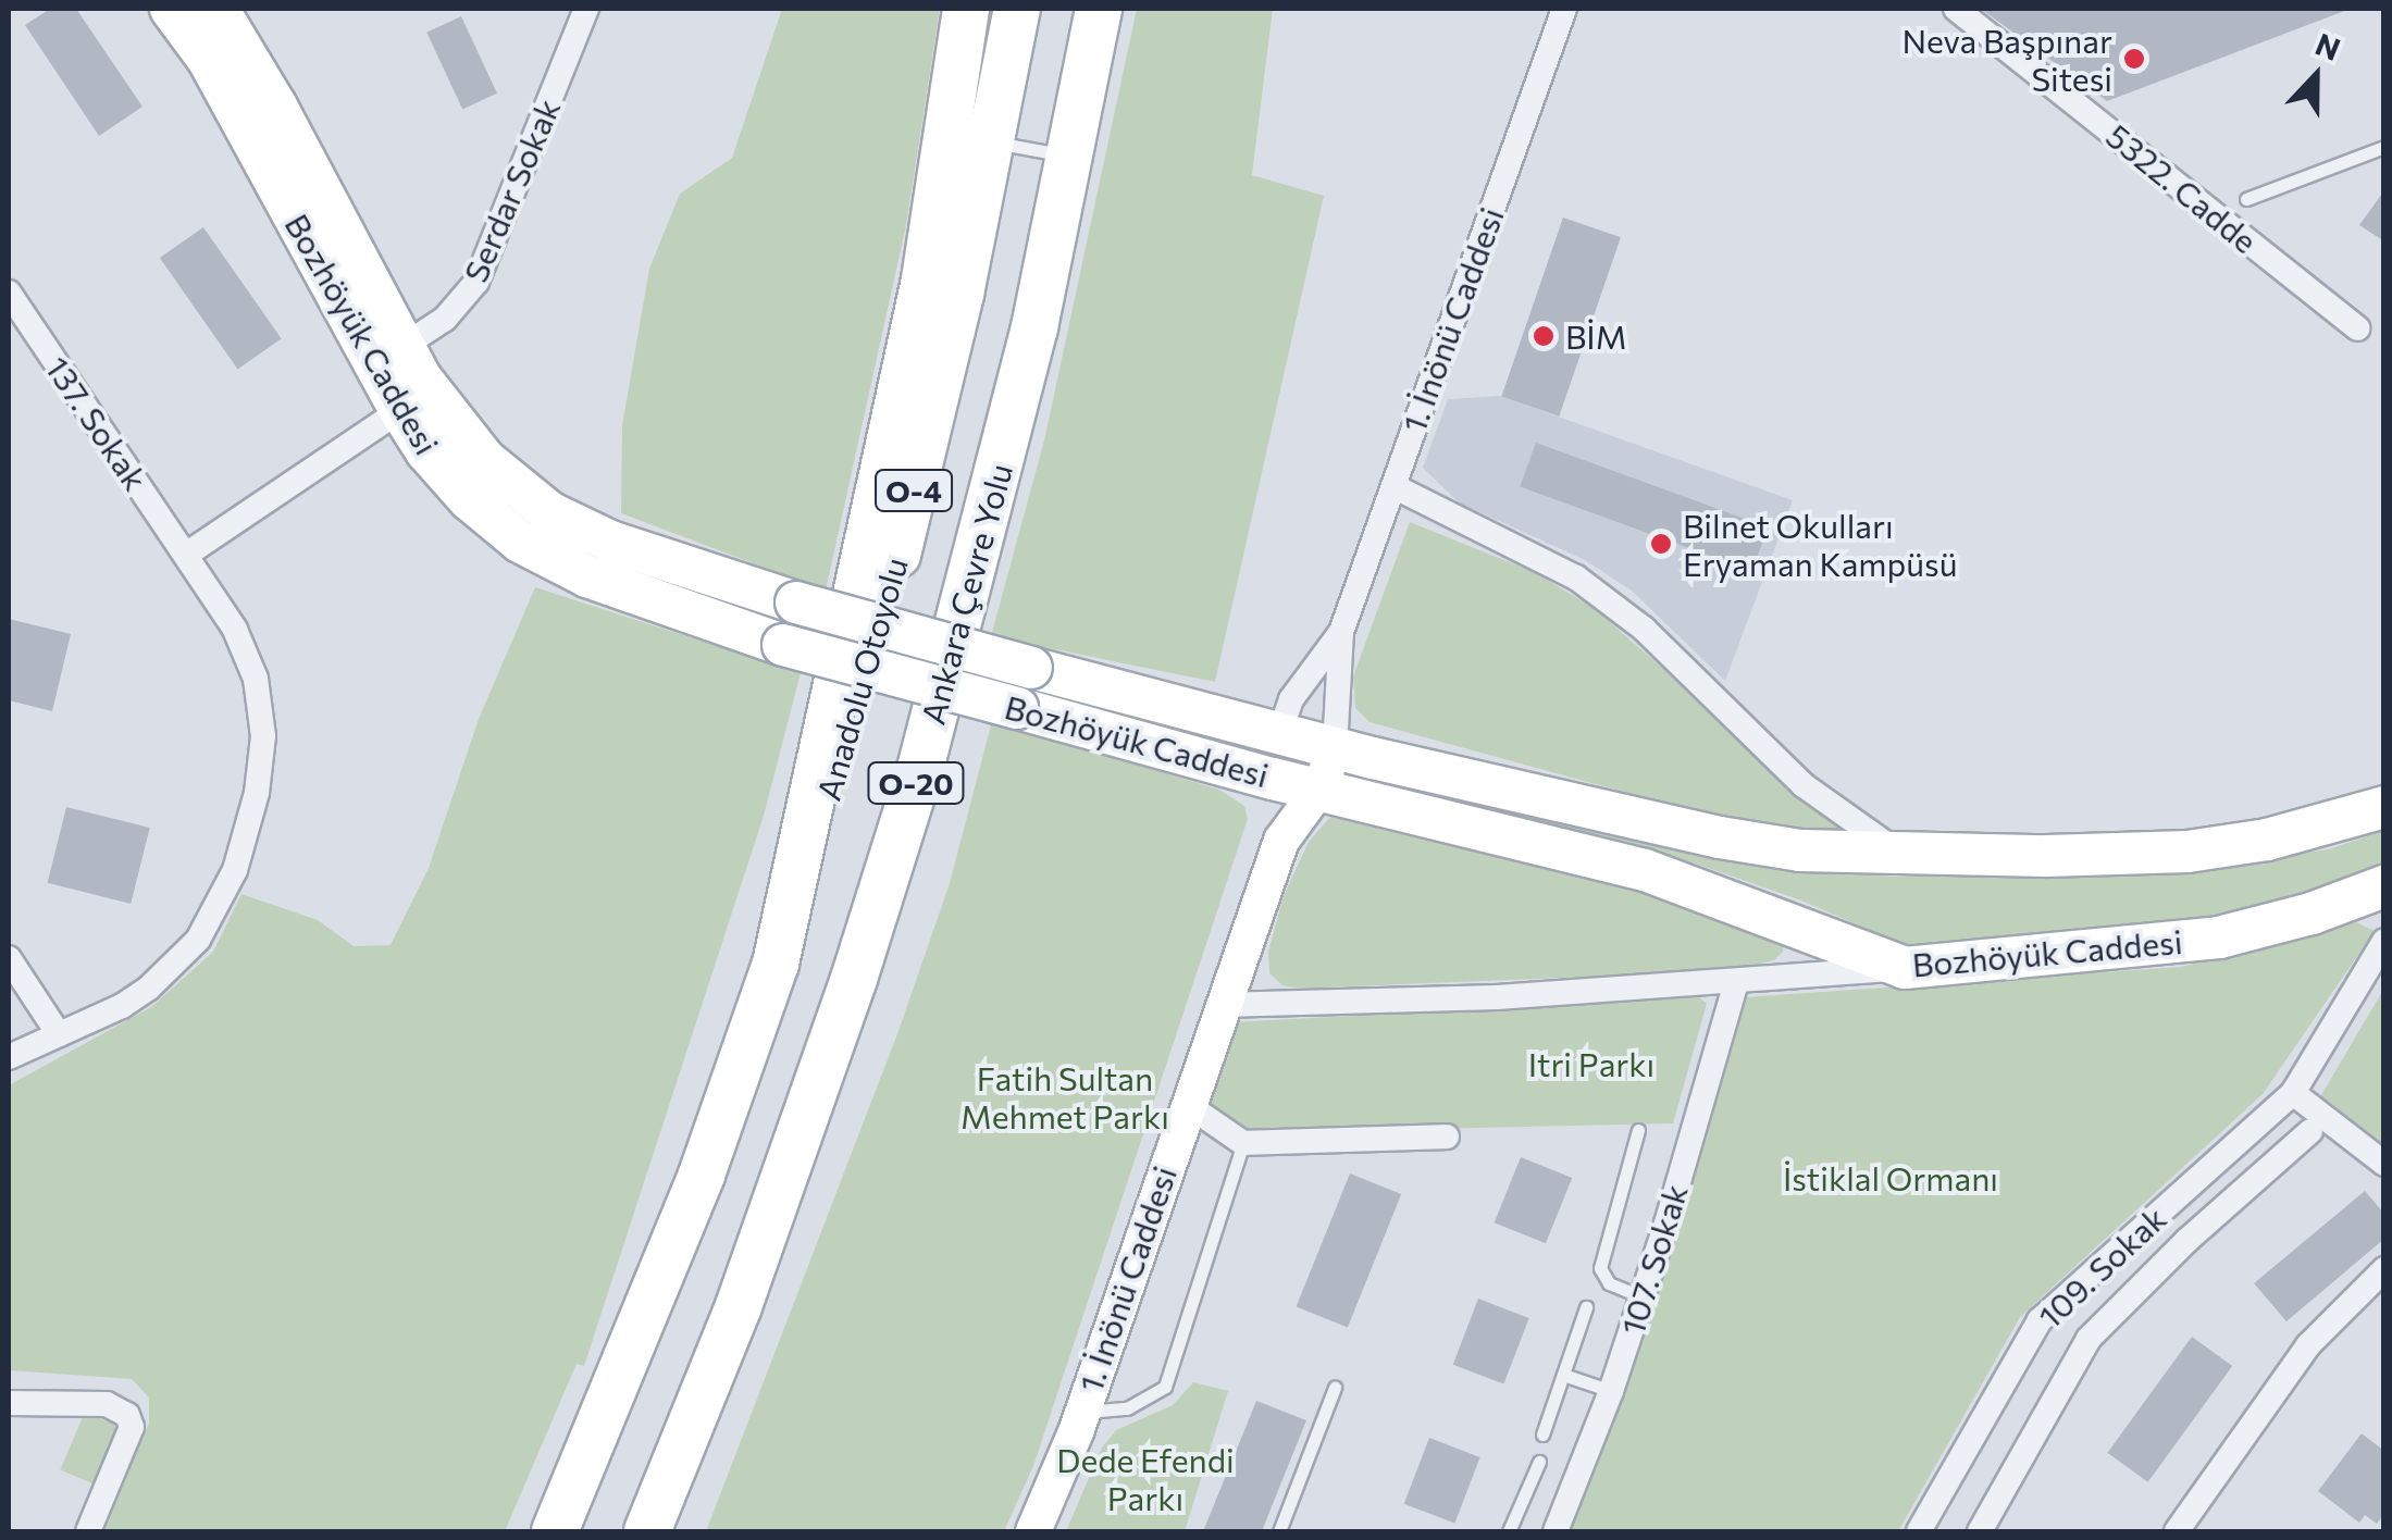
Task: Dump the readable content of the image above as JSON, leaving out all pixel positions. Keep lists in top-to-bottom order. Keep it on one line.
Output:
{"streets":{"highway":["O-4","Ankara Çevre Yolu","Anadolu Otoyolu","O-20"],"main road":["Bozhöyük Caddesi"],"street":["5322. Cadde","Serdar Sokak","1. İnönü Caddesi","137. Sokak","107. Sokak","109. Sokak"]},"crossings":[["Serdar Sokak","Bozhöyük Caddesi"],["1. İnönü Caddesi","Bozhöyük Caddesi"],["Anadolu Otoyolu","O-20"]],"parks":["Itri Parkı","Fatih Sultan Mehmet Parkı","İstiklal Ormanı","Dede Efendi Parkı"],"places":["Neva Başpınar Sitesi","BİM","Bilnet Okulları Eryaman Kampüsü"],"north":"top"}
